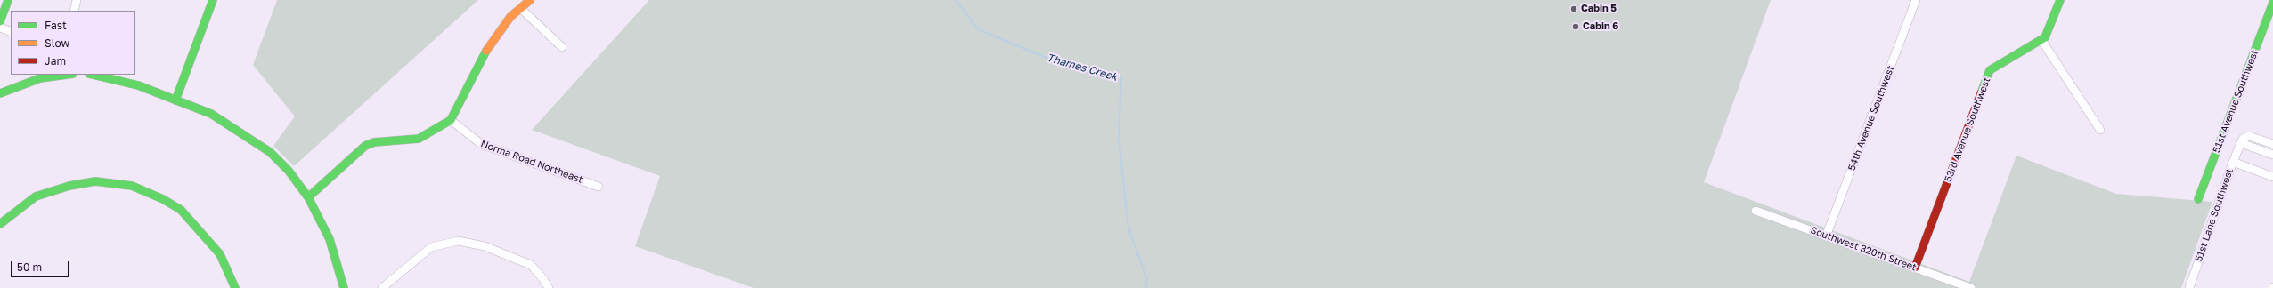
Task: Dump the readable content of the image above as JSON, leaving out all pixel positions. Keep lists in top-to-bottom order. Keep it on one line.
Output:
{"streets":{"street":["51st Avenue Southwest","54th Avenue Southwest","53rd Avenue Southwest","Norma Road Northeast","51st Lane Southwest","Southwest 320th Street"]},"crossings":[["54th Avenue Southwest","Southwest 320th Street"],["53rd Avenue Southwest","Southwest 320th Street"]],"water":["Thames Creek"],"places":["Cabin 5","Cabin 6"],"legend":["Fast","Slow","Jam"],"scale_bar":"50 m"}
